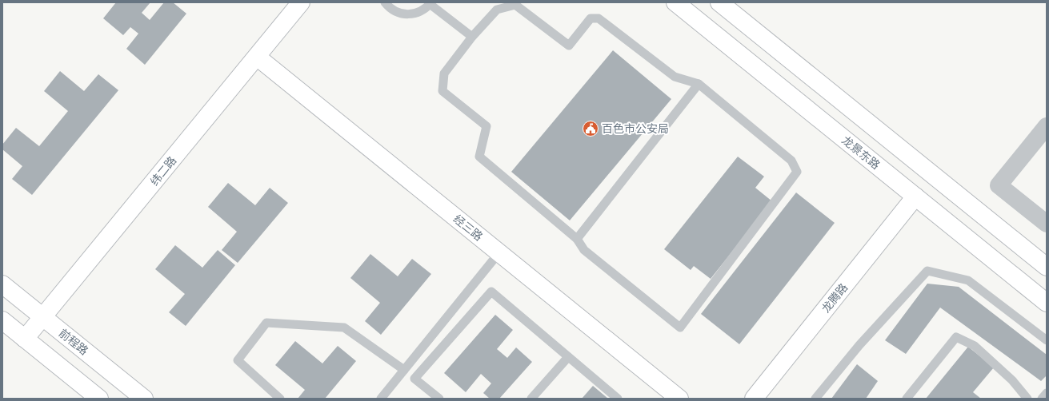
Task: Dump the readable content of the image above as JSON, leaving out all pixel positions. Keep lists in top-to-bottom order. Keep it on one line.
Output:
{"streets":{"main road":["龙景东路","纬二路","经三路","龙腾路","前程路"]},"crossings":[["龙景东路","龙腾路"],["纬二路","经三路"],["纬二路","前程路"]],"places":{"public building":["百色市公安局"]}}
